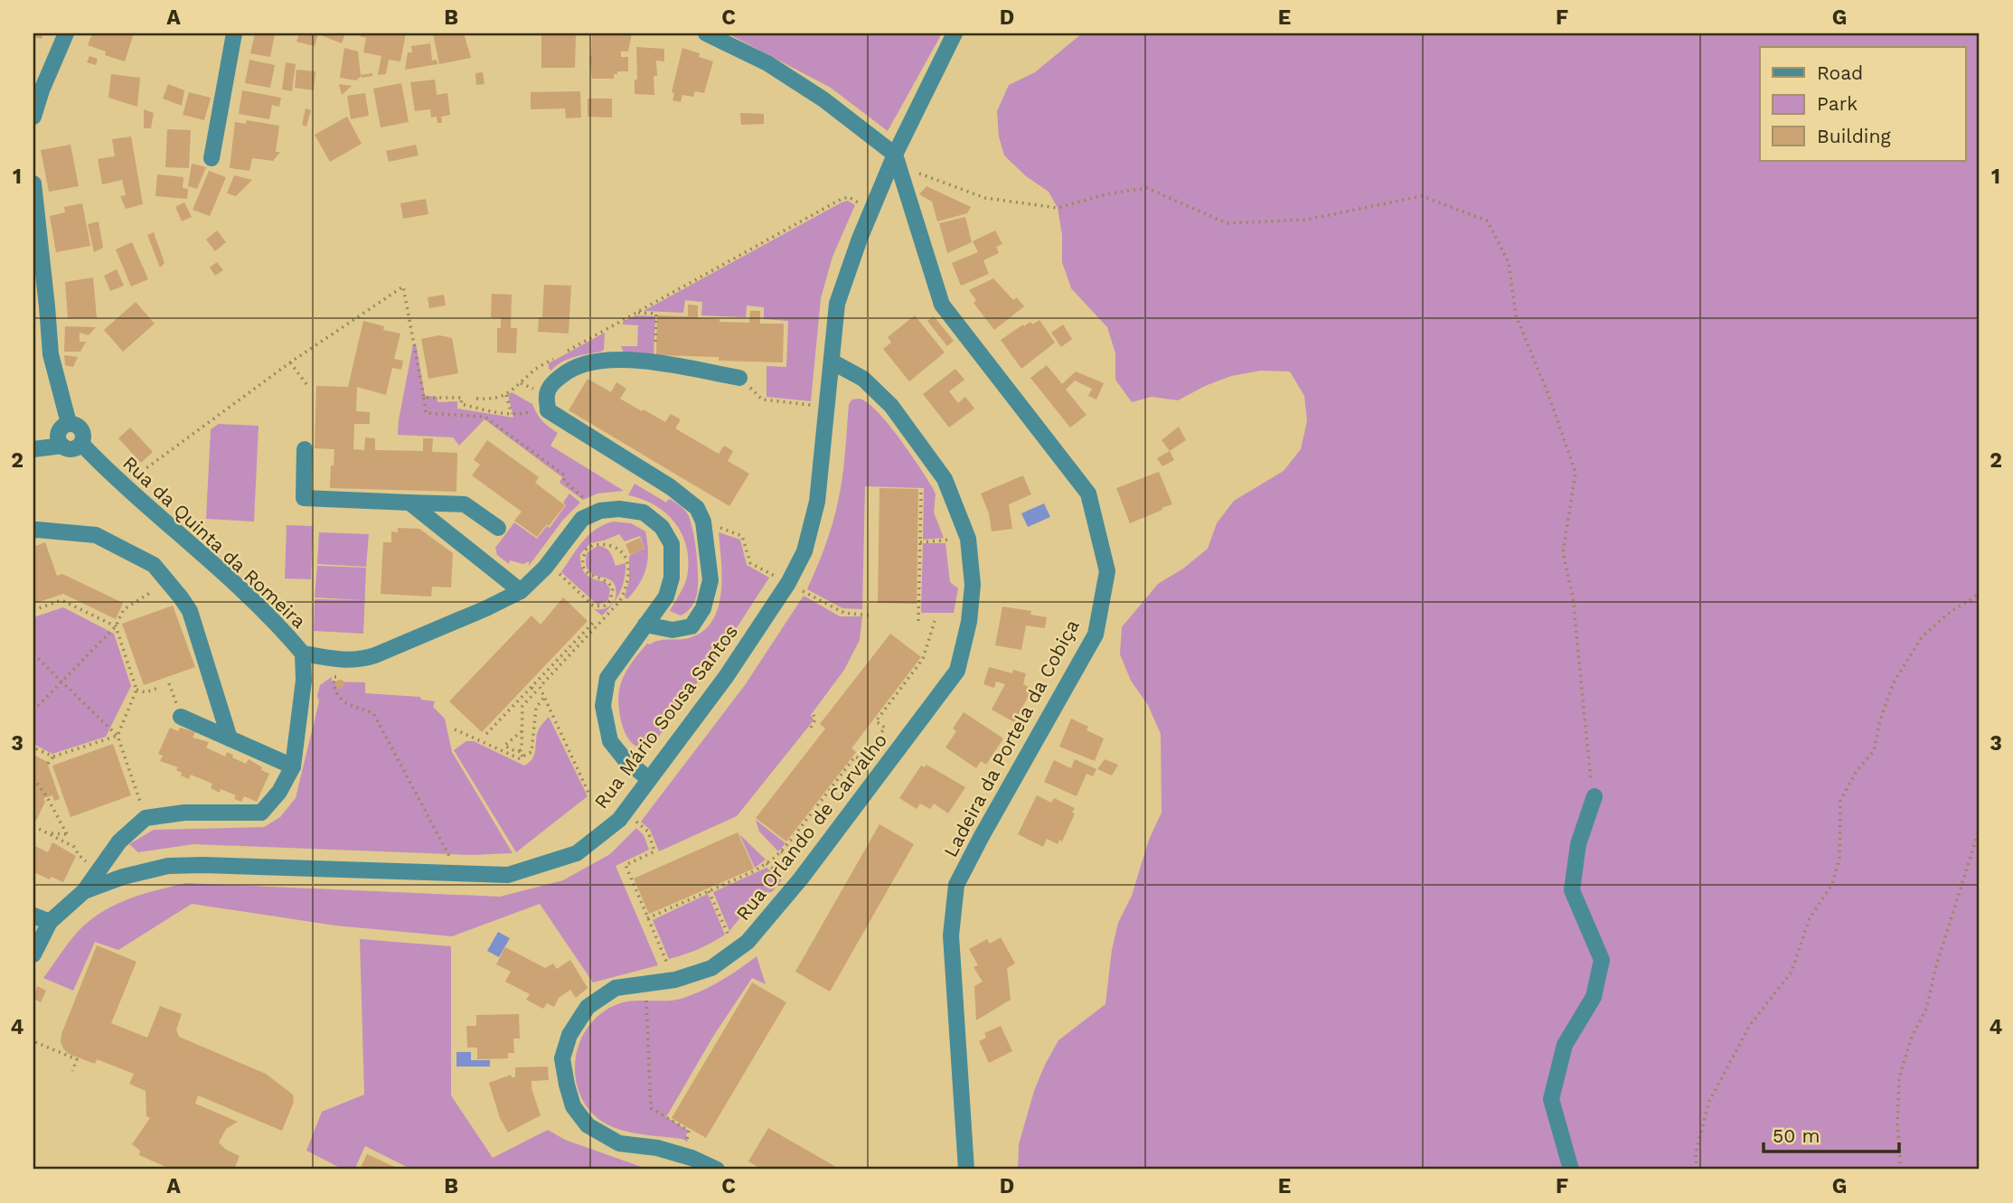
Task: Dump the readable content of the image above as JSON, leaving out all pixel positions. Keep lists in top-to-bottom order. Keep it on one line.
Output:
{"streets":{"street":["Rua da Quinta da Romeira","Rua Mário Sousa Santos","Ladeira da Portela da Cobiça","Rua Orlando de Carvalho"]},"crossings":[["Rua Mário Sousa Santos","Ladeira da Portela da Cobiça"],["Rua Mário Sousa Santos","Rua Orlando de Carvalho"]],"legend":["Road","Park","Building"],"scale_bar":"50 m","grid":{"columns":["A","B","C","D","E","F","G"],"rows":["1","2","3","4"]}}
